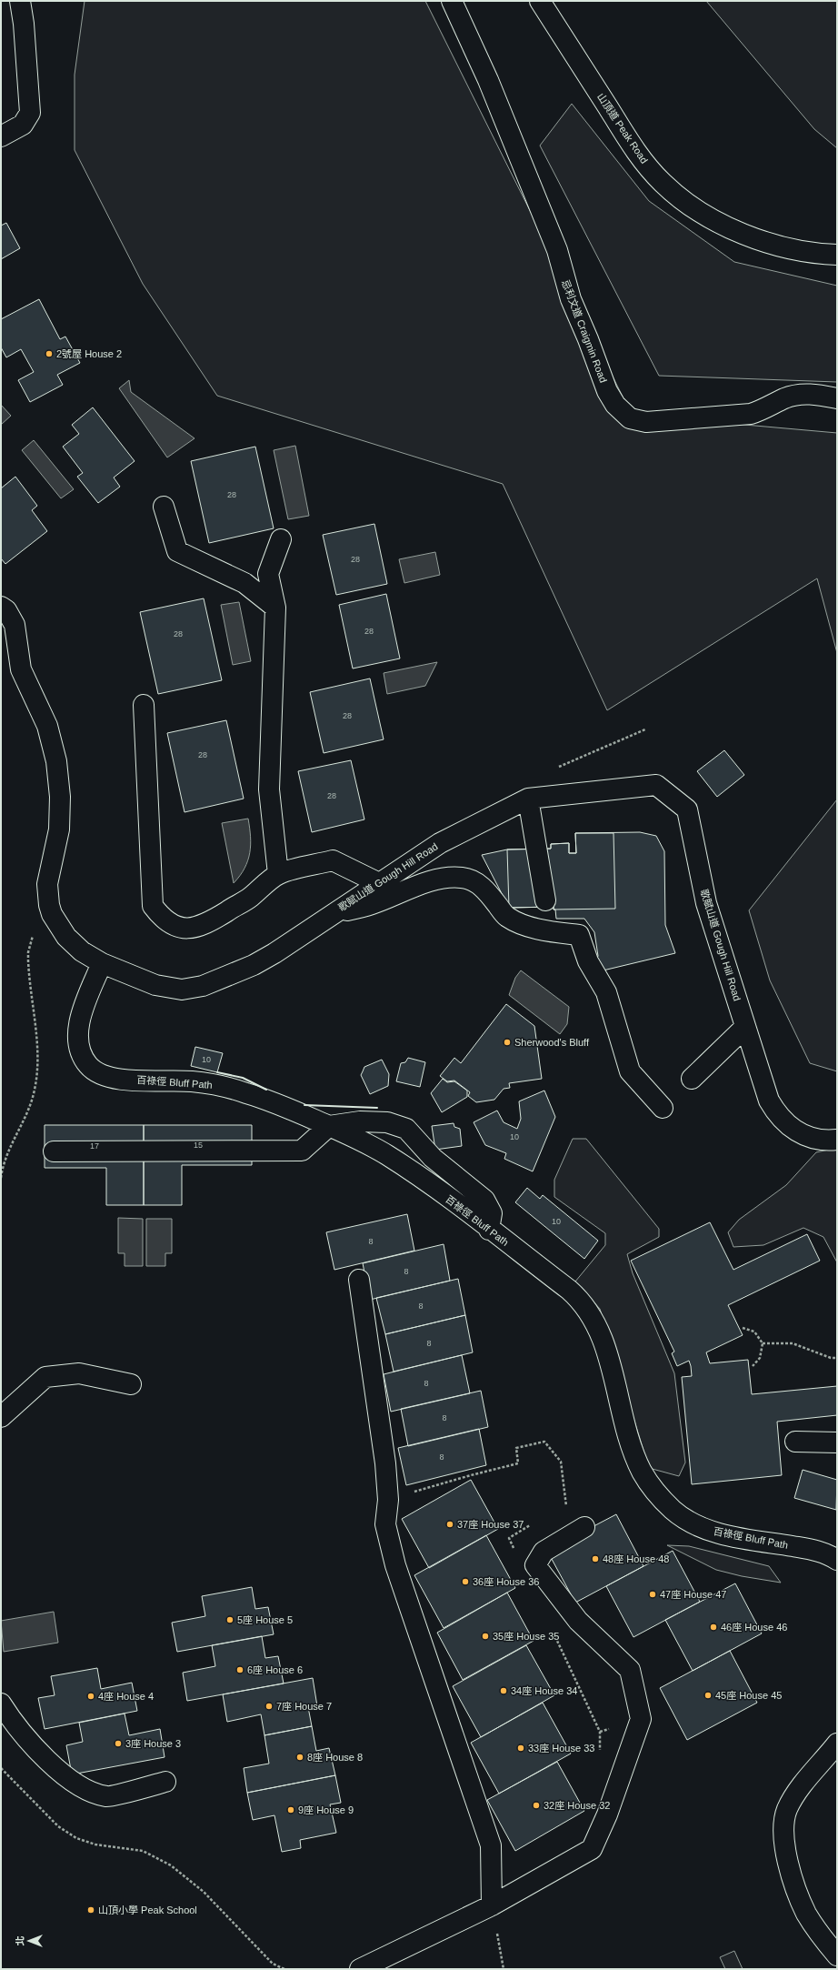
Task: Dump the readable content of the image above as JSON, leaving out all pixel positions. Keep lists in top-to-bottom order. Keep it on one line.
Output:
{"streets":{"street":["山頂道 Peak Road","忌利文道 Craigmin Road","歌賦山道 Gough Hill Road","百祿徑 Bluff Path"]},"crossings":[["歌賦山道 Gough Hill Road","百祿徑 Bluff Path"]],"places":["2號屋 House 2","Sherwood's Bluff","37座 House 37","48座 House 48","36座 House 36","47座 House 47","5座 House 5","46座 House 46","35座 House 35","6座 House 6","34座 House 34","45座 House 45","4座 House 4","7座 House 7","3座 House 3","33座 House 33","8座 House 8","32座 House 32","9座 House 9","山頂小學 Peak School"],"house_numbers":["28","28","28","28","28","28","28","10","10","15","17","10","8","8","8","8","8","8","8"],"north":"left"}
